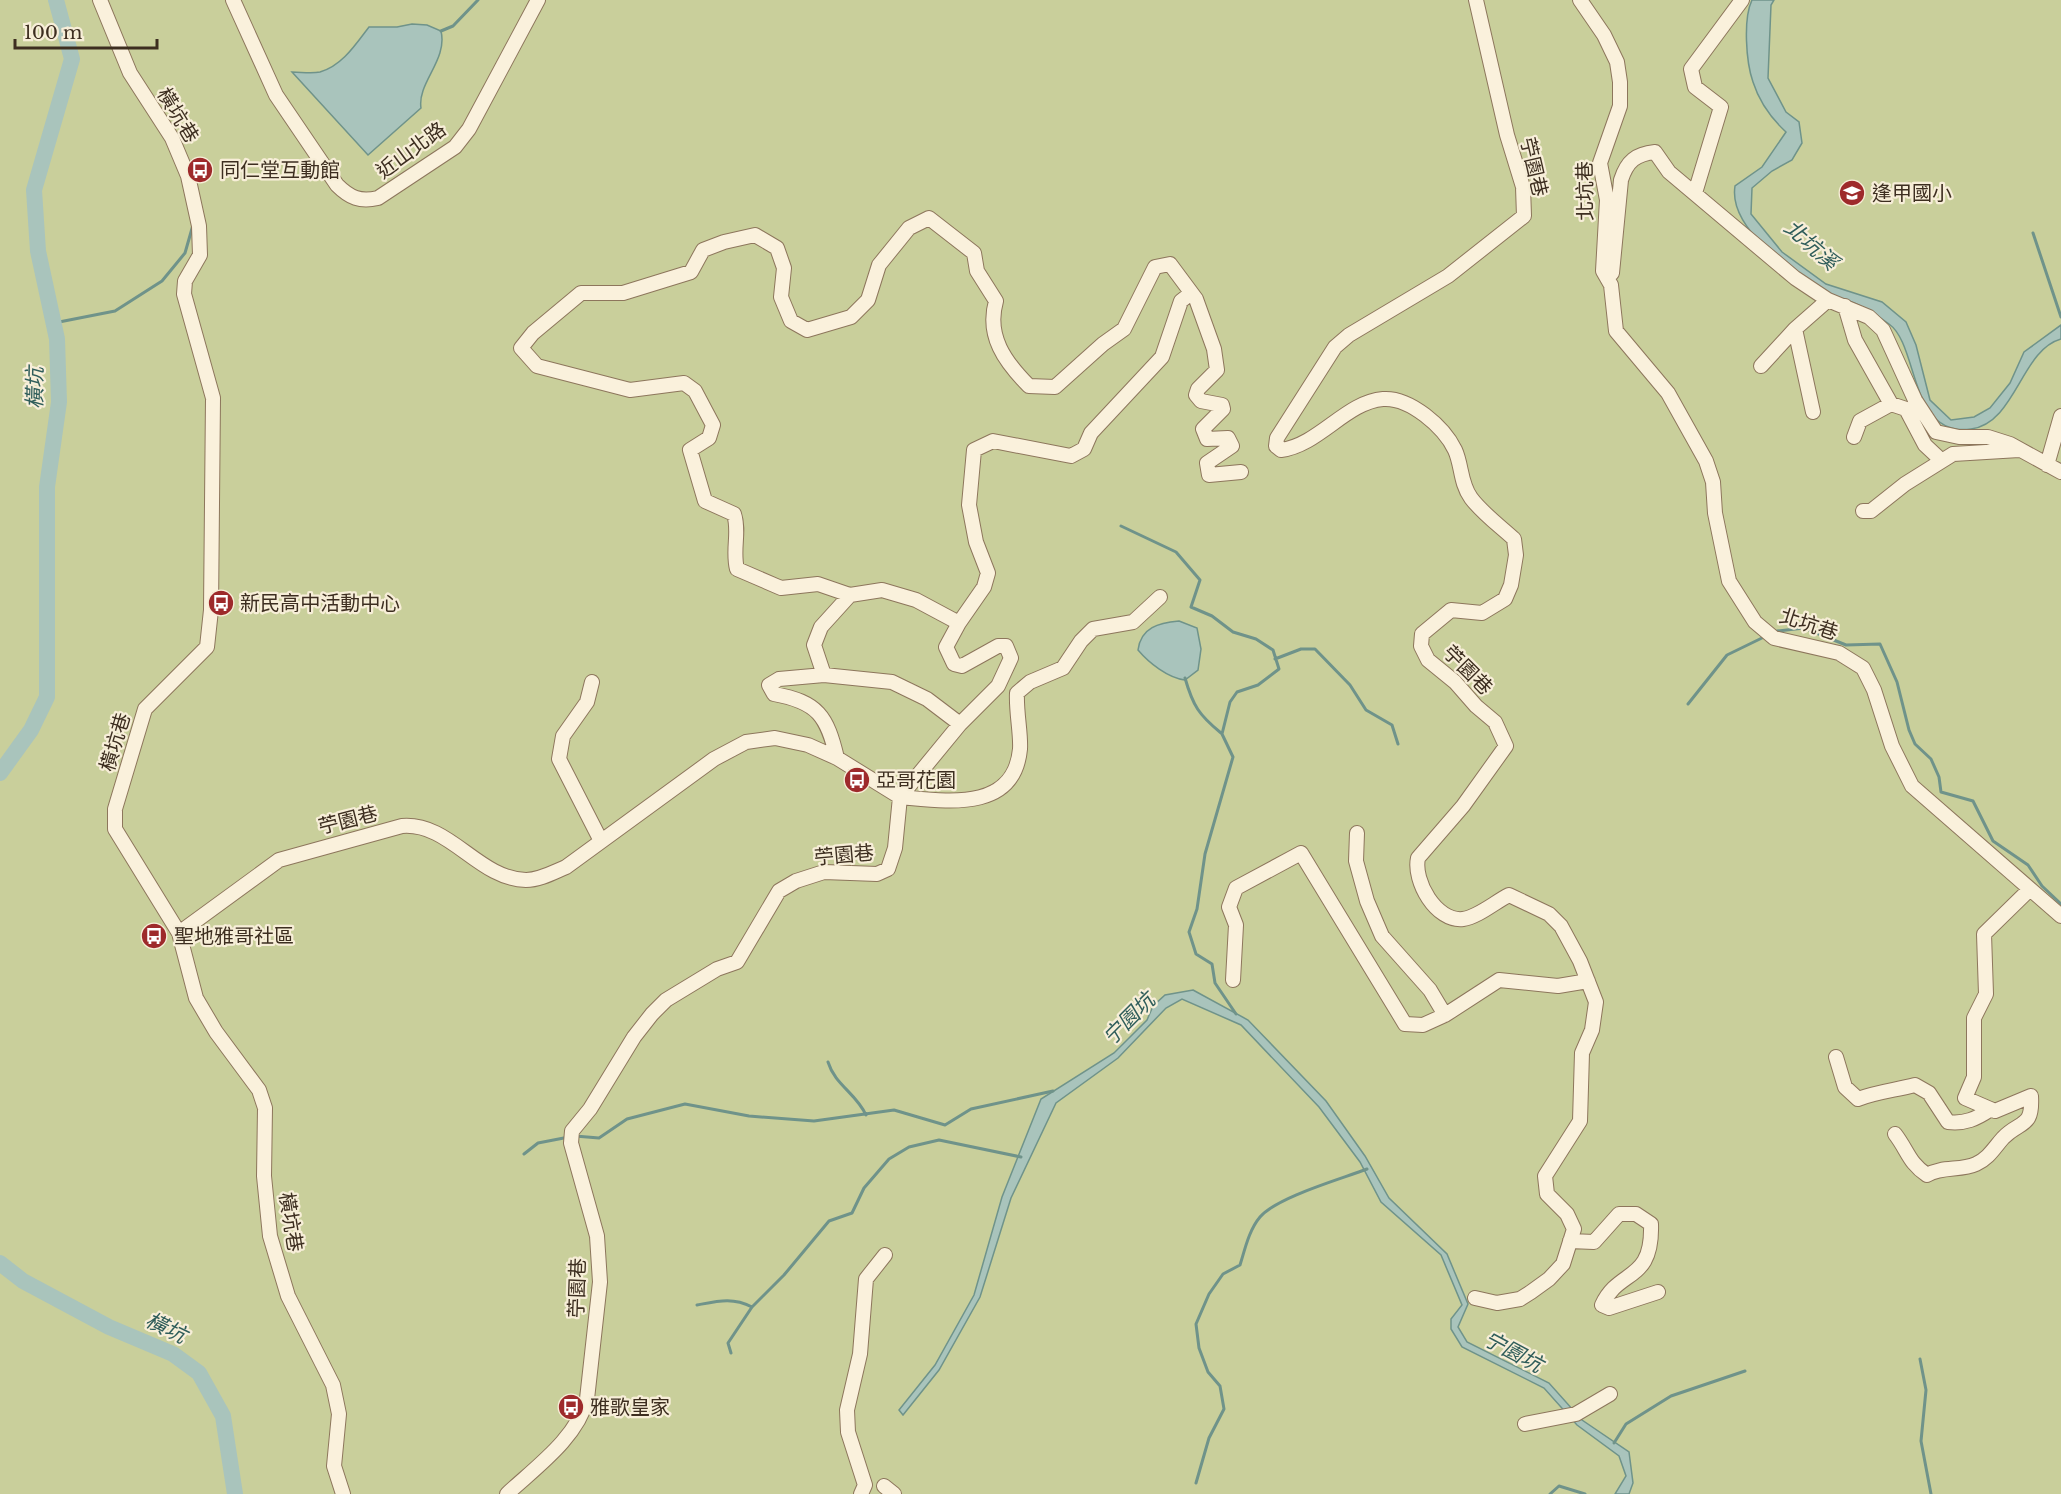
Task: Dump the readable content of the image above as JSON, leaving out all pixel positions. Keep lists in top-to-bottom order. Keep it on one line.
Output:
{"streets":{"street":["橫坑巷","近山北路","苧園巷","北坑巷"]},"crossings":[["橫坑巷","苧園巷"]],"water":["北坑溪","橫坑","宁園坑"],"places":{"bus stop":["同仁堂互動館","新民高中活動中心","亞哥花園","聖地雅哥社區","雅歌皇家"],"school or university":["逢甲國小"]},"scale_bar":"100 m"}
